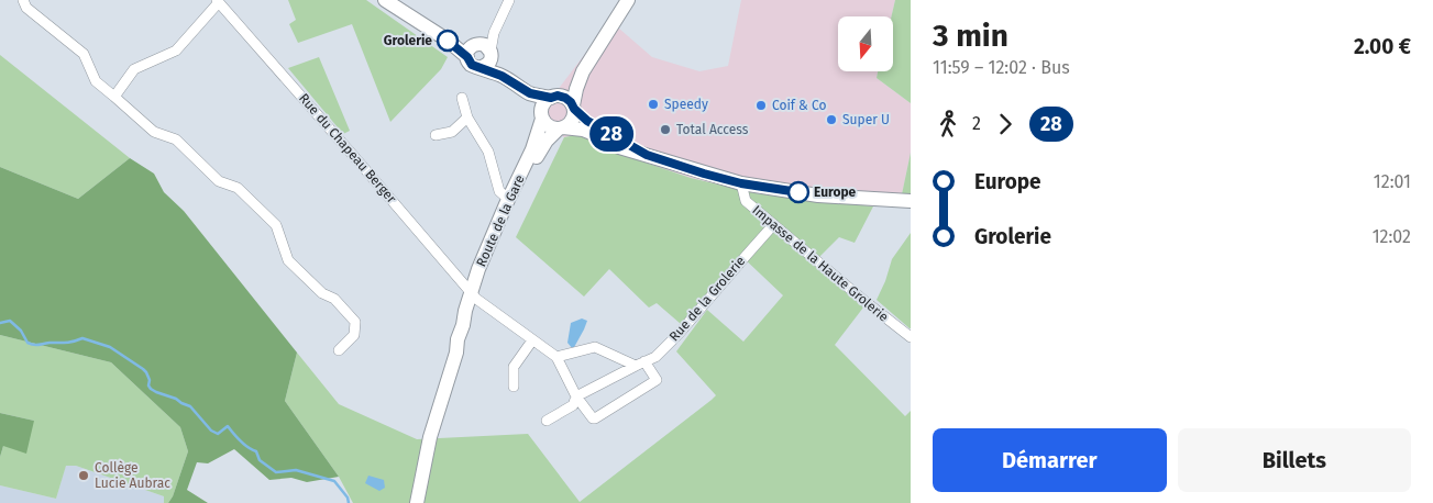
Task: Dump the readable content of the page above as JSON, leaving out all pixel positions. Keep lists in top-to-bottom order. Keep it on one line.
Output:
{"streets":{"street":["Rue du Chapeau Berger","Route de la Gare","Impasse de la Haute Grolerie","Rue de la Grolerie"]},"crossings":[["Rue du Chapeau Berger","Route de la Gare"],["Impasse de la Haute Grolerie","Rue de la Grolerie"]],"places":["Grolerie","Speedy","Coif & Co","Super U","Total Access","Europe","Collège Lucie Aubrac"],"lines":["bus line 28"],"north":"bottom","page":{"on_map":"28","heading":["3 min","11:59 – 12:02 · Bus","2.00 €"],"legs":["2","28"],"list":[{"name":"Europe","value":"12:01"},{"name":"Grolerie","value":"12:02"}],"buttons":["Démarrer","Billets"]}}
